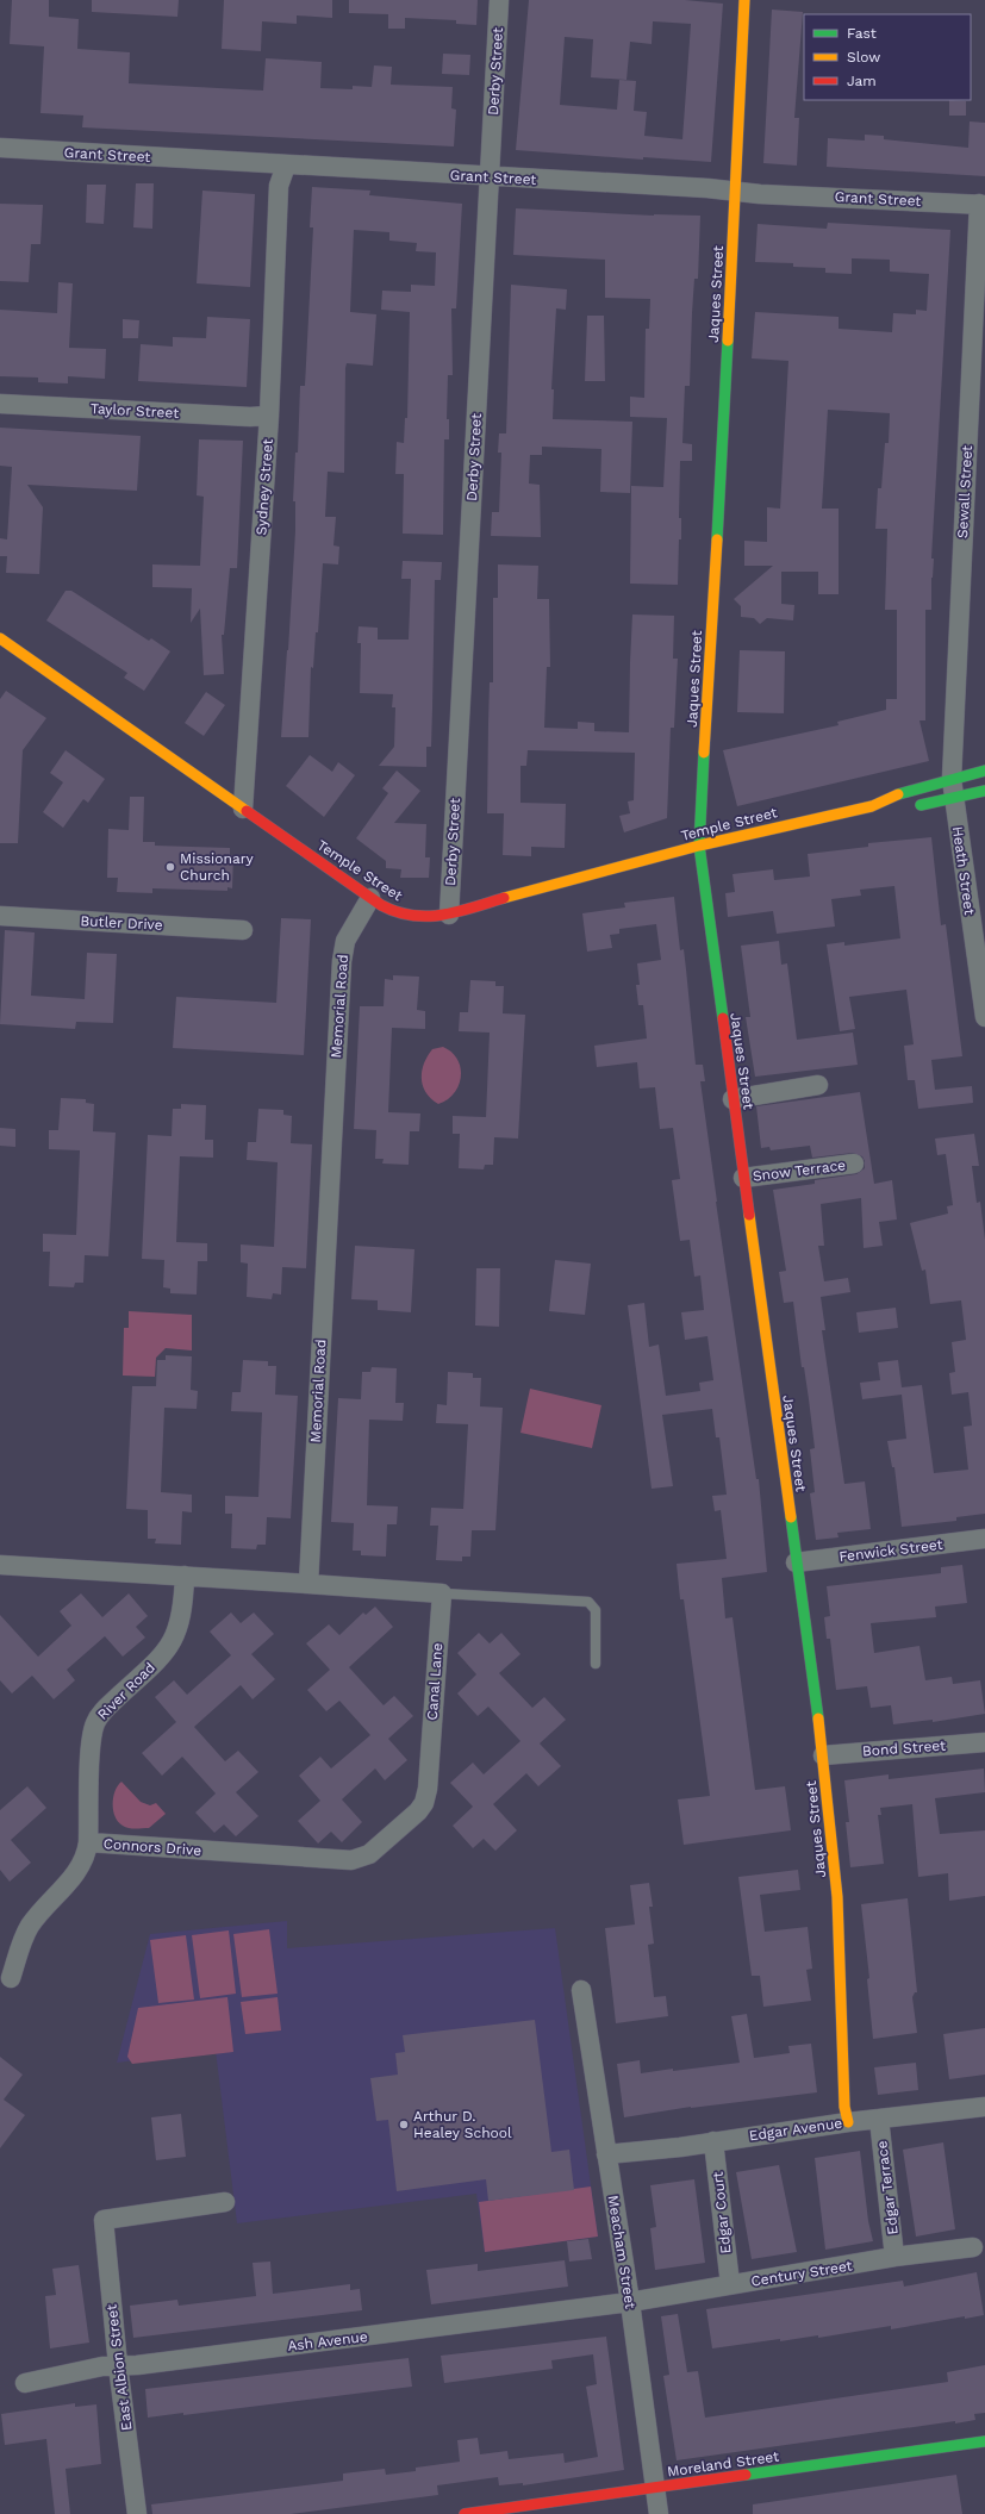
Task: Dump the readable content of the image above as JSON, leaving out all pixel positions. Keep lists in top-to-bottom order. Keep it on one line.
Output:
{"streets":{"street":["Derby Street","Grant Street","Jaques Street","Taylor Street","Sydney Street","Sewall Street","Temple Street","Heath Street","Butler Drive","Memorial Road","Snow Terrace","Fenwick Street","Canal Lane","River Road","Bond Street","Connors Drive","Edgar Avenue","Edgar Terrace","Edgar Court","Meacham Street","Century Street","Ash Avenue","East Albion Street","Moreland Street"]},"crossings":[["Derby Street","Grant Street"],["Derby Street","Temple Street"],["Grant Street","Jaques Street"],["Grant Street","Sydney Street"],["Grant Street","Sewall Street"],["Jaques Street","Temple Street"],["Jaques Street","Snow Terrace"],["Jaques Street","Fenwick Street"],["Jaques Street","Bond Street"],["Jaques Street","Edgar Avenue"],["Taylor Street","Sydney Street"],["Sydney Street","Temple Street"],["Sewall Street","Temple Street"],["Sewall Street","Heath Street"],["Temple Street","Heath Street"],["Temple Street","Memorial Road"],["Canal Lane","Connors Drive"],["River Road","Connors Drive"],["Edgar Avenue","Edgar Terrace"],["Edgar Avenue","Edgar Court"],["Edgar Avenue","Meacham Street"],["Edgar Terrace","Century Street"],["Edgar Court","Century Street"],["Meacham Street","Century Street"],["Meacham Street","Ash Avenue"],["Meacham Street","Moreland Street"],["Century Street","Ash Avenue"],["Ash Avenue","East Albion Street"]],"places":["Missionary Church","Arthur D. Healey School"],"legend":["Fast","Slow","Jam"]}
